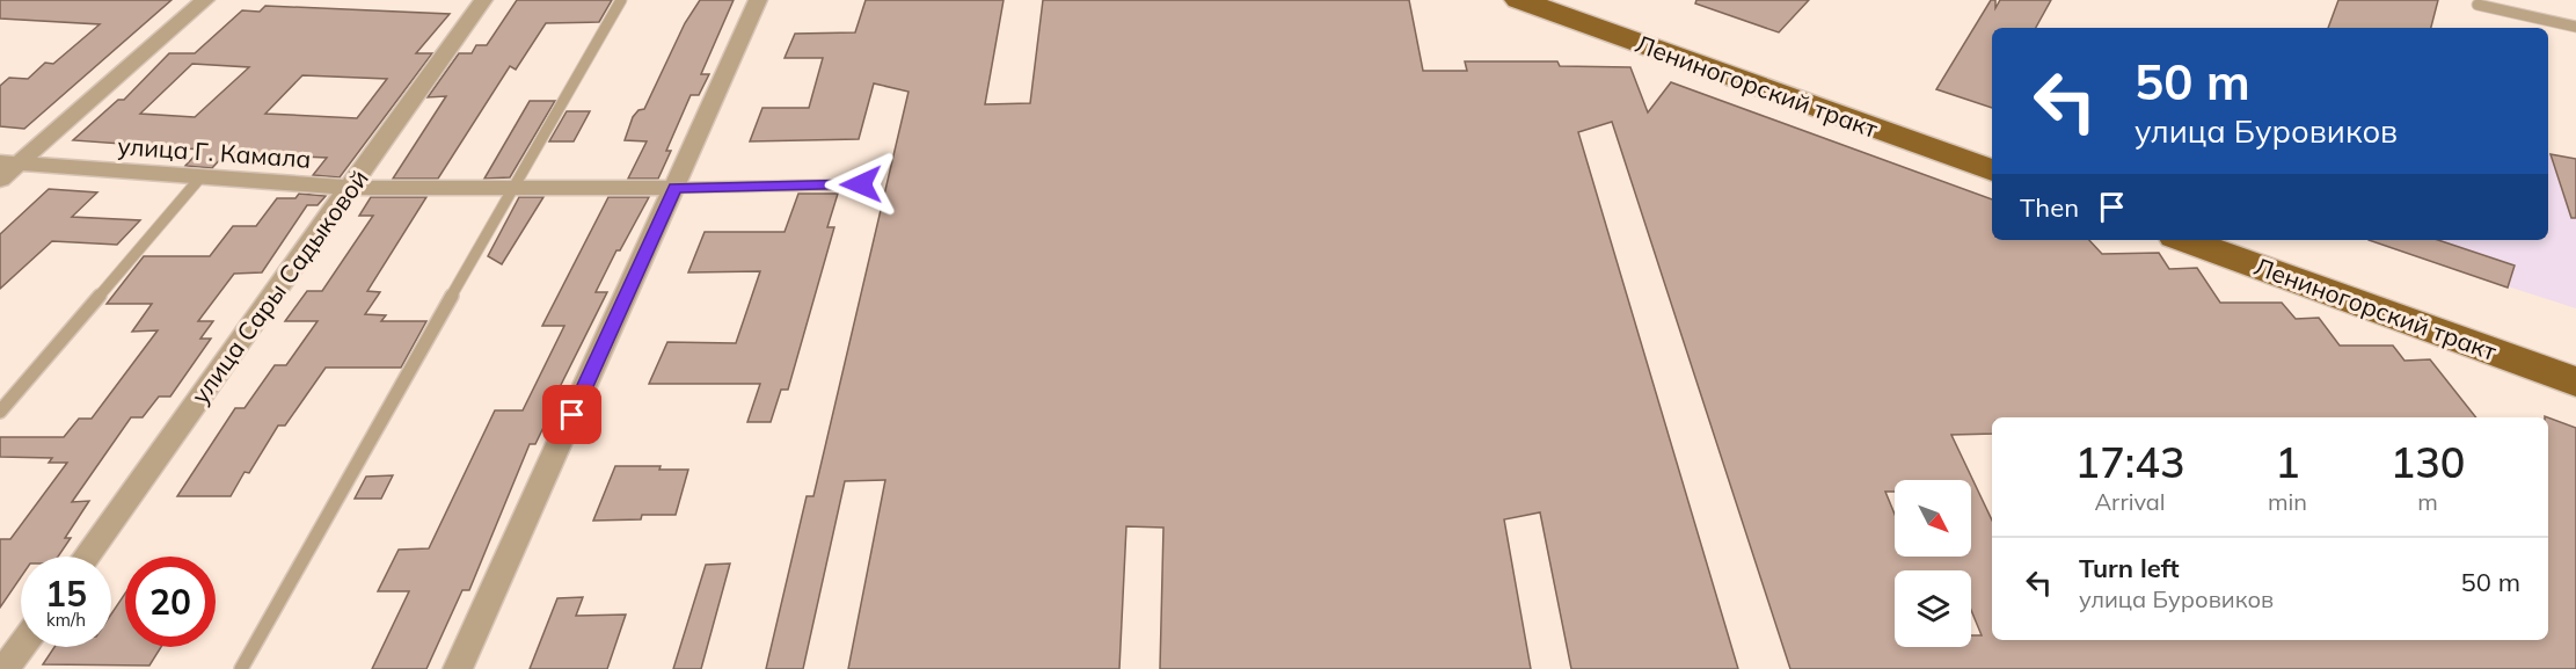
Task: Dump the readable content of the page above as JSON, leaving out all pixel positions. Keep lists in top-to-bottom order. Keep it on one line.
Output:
{"streets":{"main road":["Лениногорский тракт"],"street":["улица Г. Камала","улица Сары Садыковой"]},"crossings":[["улица Г. Камала","улица Сары Садыковой"]],"north":"bottom right","page":{"turn":["50 m","улица Буровиков"],"then":"Then","eta":["17:43","Arrival","1","min","130","m"],"list":[{"name":"Turn left","note":"улица Буровиков","value":"50 m"}],"speed":"15 km/h","limit":"20"}}
